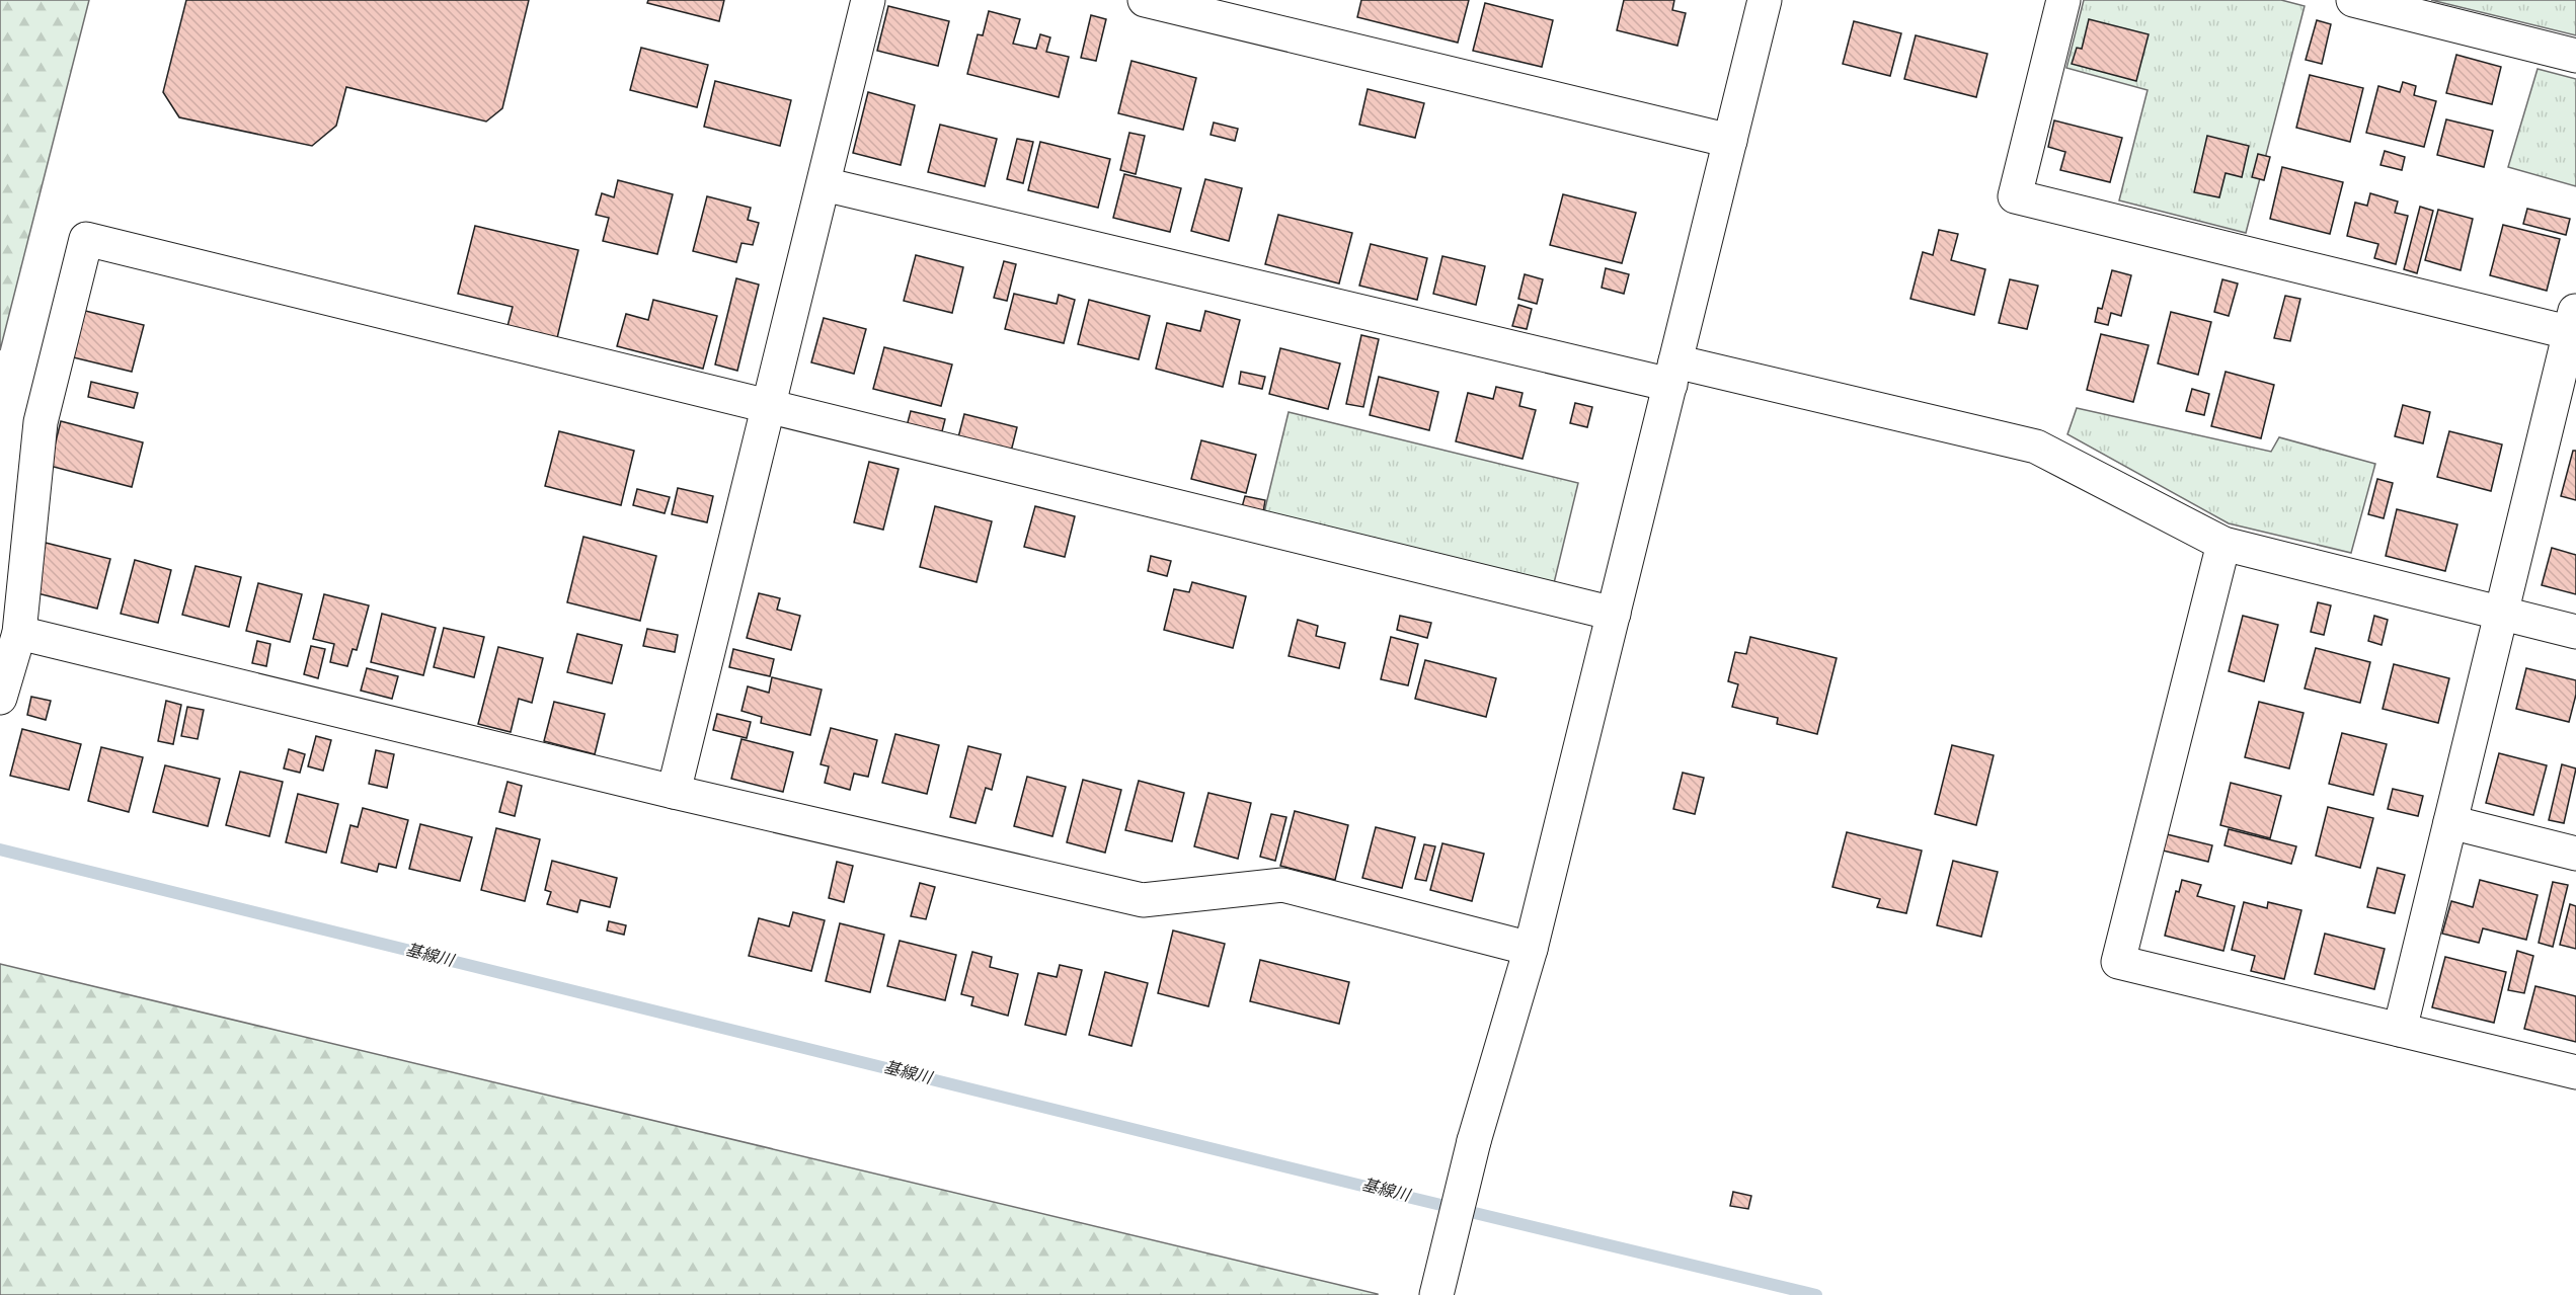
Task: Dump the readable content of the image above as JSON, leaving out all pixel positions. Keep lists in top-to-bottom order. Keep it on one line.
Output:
{"water":["基線川"]}
